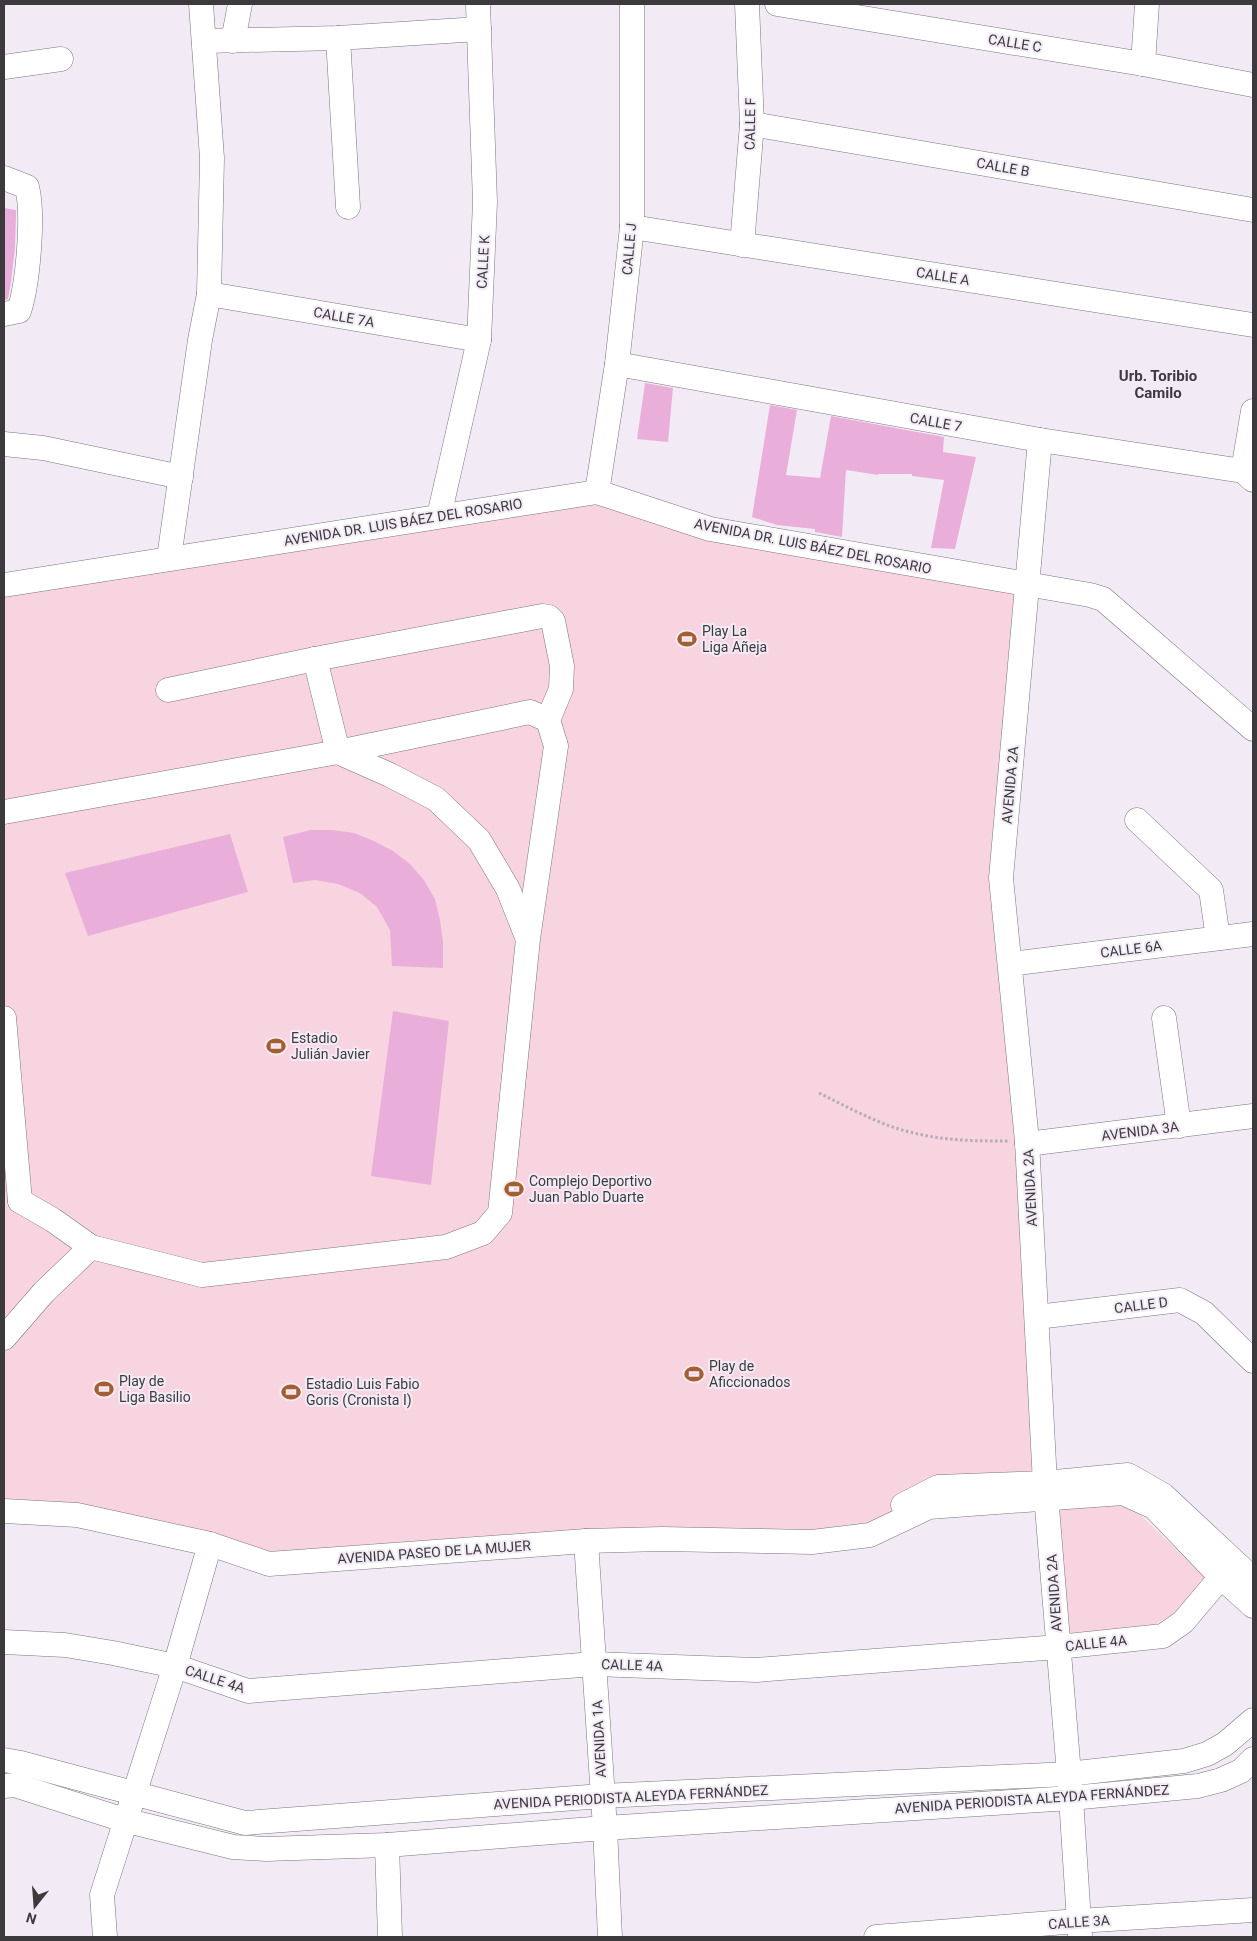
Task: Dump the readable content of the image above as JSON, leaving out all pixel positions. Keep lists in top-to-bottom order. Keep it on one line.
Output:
{"streets":{"street":["CALLE C","CALLE F","CALLE B","CALLE J","CALLE K","CALLE A","CALLE 7A","CALLE 7","AVENIDA DR. LUIS BÁEZ DEL ROSARIO","AVENIDA 2A","CALLE 6A","AVENIDA 3A","CALLE D","AVENIDA PASEO DE LA MUJER","CALLE 4A","AVENIDA 1A","AVENIDA PERIODISTA ALEYDA FERNÁNDEZ","CALLE 3A"]},"crossings":[["CALLE F","CALLE B"],["CALLE F","CALLE A"],["CALLE J","CALLE A"],["CALLE J","CALLE 7"],["CALLE J","AVENIDA DR. LUIS BÁEZ DEL ROSARIO"],["CALLE K","CALLE 7A"],["CALLE K","AVENIDA DR. LUIS BÁEZ DEL ROSARIO"],["CALLE 7","AVENIDA 2A"],["AVENIDA DR. LUIS BÁEZ DEL ROSARIO","AVENIDA 2A"],["AVENIDA 2A","CALLE 6A"],["AVENIDA 2A","AVENIDA 3A"],["AVENIDA 2A","CALLE D"],["AVENIDA 2A","AVENIDA PASEO DE LA MUJER"],["AVENIDA 2A","CALLE 4A"],["AVENIDA 2A","AVENIDA PERIODISTA ALEYDA FERNÁNDEZ"],["AVENIDA 2A","CALLE 3A"],["AVENIDA PASEO DE LA MUJER","CALLE 4A"],["AVENIDA PASEO DE LA MUJER","AVENIDA 1A"],["CALLE 4A","AVENIDA 1A"],["AVENIDA 1A","AVENIDA PERIODISTA ALEYDA FERNÁNDEZ"]],"districts":["Urb. Toribio Camilo"],"places":{"sports":["Play La Liga Añeja","Estadio Julián Javier","Complejo Deportivo Juan Pablo Duarte","Play de Aficcionados","Play de Liga Basilio","Estadio Luis Fabio Goris (Cronista I)"]},"north":"bottom"}
